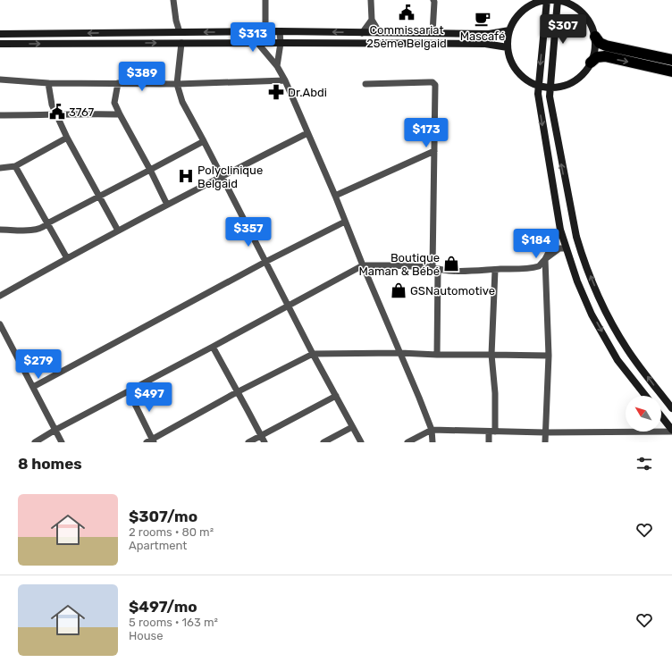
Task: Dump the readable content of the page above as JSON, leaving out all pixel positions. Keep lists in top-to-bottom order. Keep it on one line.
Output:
{"places":{"public building":["Commissariat 25ème Belgaid","3767"],"cafe":["Mascafé"],"pharmacy":["Dr.Abdi"],"hospital":["Polyclinique Belgaid"],"shop":["Boutique Maman & Bébé","GSNautomotive"]},"north":"top left","page":{"price":["$307","$313","$389","$173","$357","$184","$279","$497"],"heading":"8 homes","list":[{"name":"$307/mo","note":"2 rooms · 80 m² · Apartment"},{"name":"$497/mo","note":"5 rooms · 163 m² · House"}]}}
